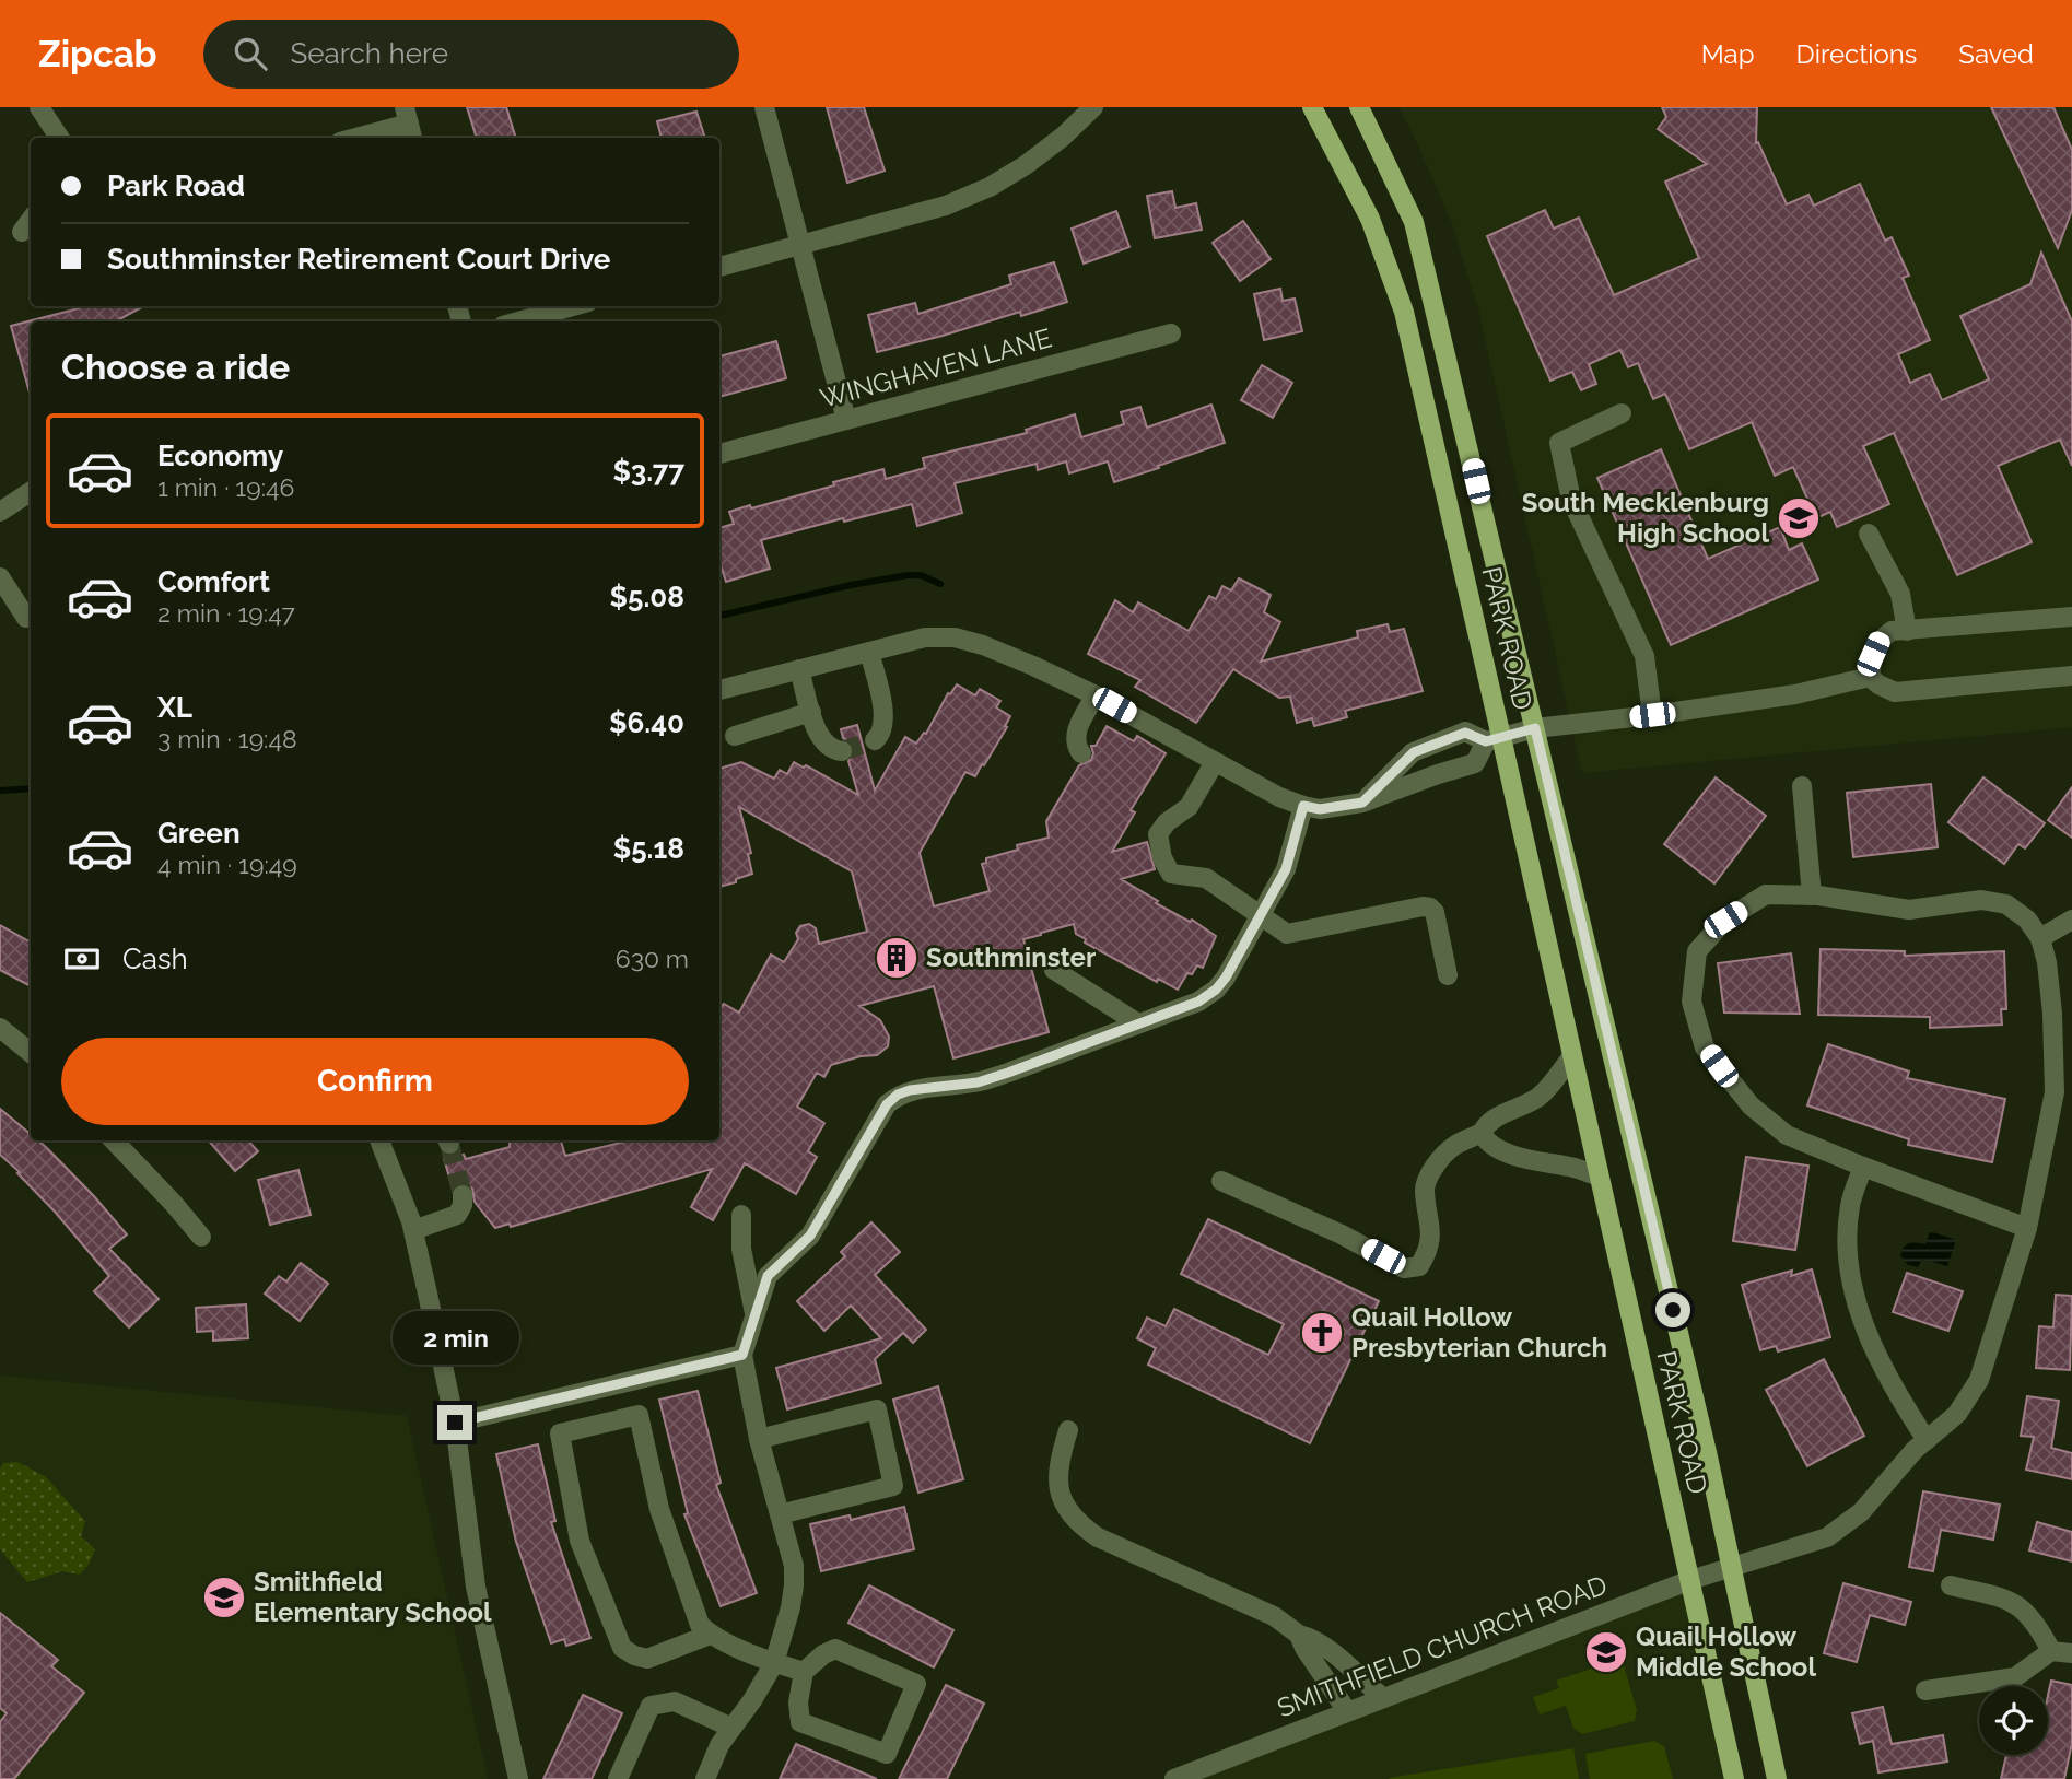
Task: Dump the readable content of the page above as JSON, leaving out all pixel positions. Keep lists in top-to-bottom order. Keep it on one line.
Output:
{"streets":{"main road":["PARK ROAD"],"street":["WINGHAVEN LANE","SMITHFIELD CHURCH ROAD"]},"crossings":[["PARK ROAD","SMITHFIELD CHURCH ROAD"]],"places":{"school or university":["South Mecklenburg High School","Smithfield Elementary School","Quail Hollow Middle School"],"building":["Southminster"],"church":["Quail Hollow Presbyterian Church"]},"page":{"header":"Zipcab","search":"Search here","nav":["Map","Directions","Saved"],"banner":["Park Road","Southminster Retirement Court Drive"],"heading":"Choose a ride","list":[{"name":"Economy","note":"1 min · 19:46","value":"$3.77"},{"name":"Comfort","note":"2 min · 19:47","value":"$5.08"},{"name":"XL","note":"3 min · 19:48","value":"$6.40"},{"name":"Green","note":"4 min · 19:49","value":"$5.18"}],"pay":["Cash","630 m"],"buttons":"Confirm","bubble":"2 min"}}
